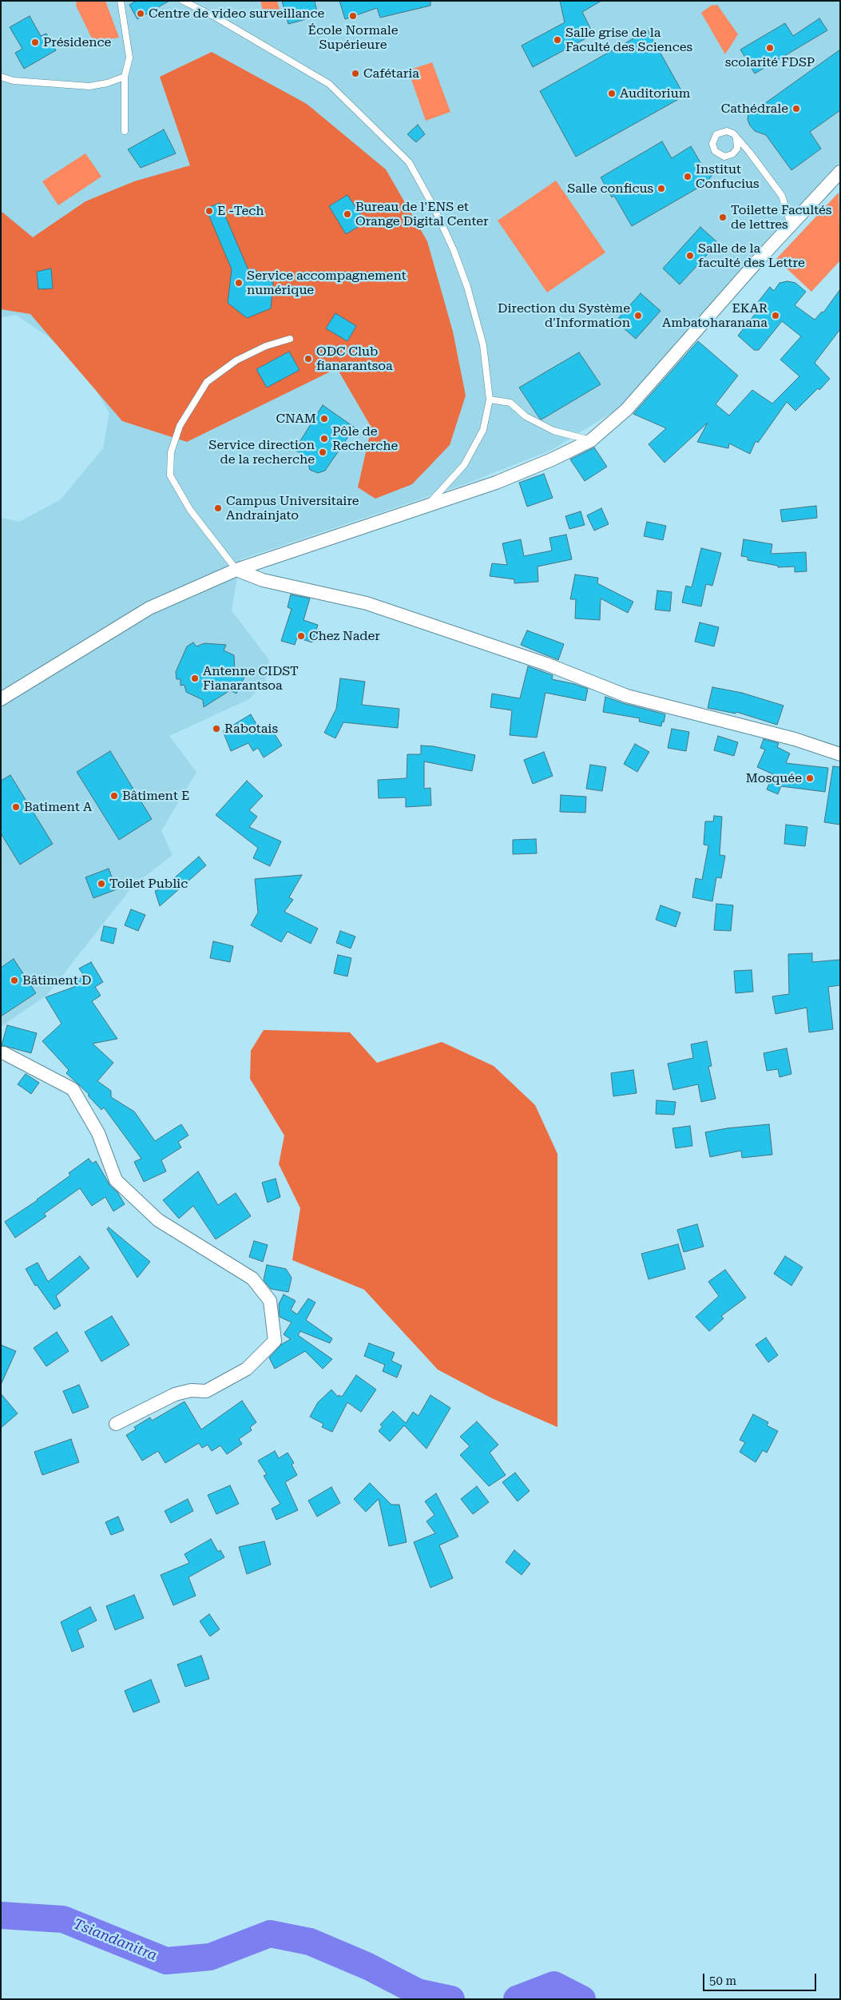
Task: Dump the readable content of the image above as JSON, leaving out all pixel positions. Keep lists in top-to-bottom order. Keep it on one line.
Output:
{"water":["Tsiandanitra"],"places":["Centre de video surveillance","École Normale Supérieure","Salle grise de la Faculté des Sciences","Présidence","scolarité FDSP","Cafétaria","Auditorium","Cathédrale","Institut Confucius","Salle conficus","E -Tech","Bureau de l'ENS et Orange Digital Center","Toilette Facultés de lettres","Salle de la faculté des Lettre","Service accompagnement numérique","Direction du Système d'Information","EKAR Ambatoharanana","ODC Club fianarantsoa","CNAM","Pôle de Recherche","Service direction de la recherche","Campus Universitaire Andrainjato","Chez Nader","Antenne CIDST Fianarantsoa","Rabotais","Mosquée","Bâtiment E","Batiment A","Toilet Public","Bâtiment D"],"scale_bar":"50 m"}
